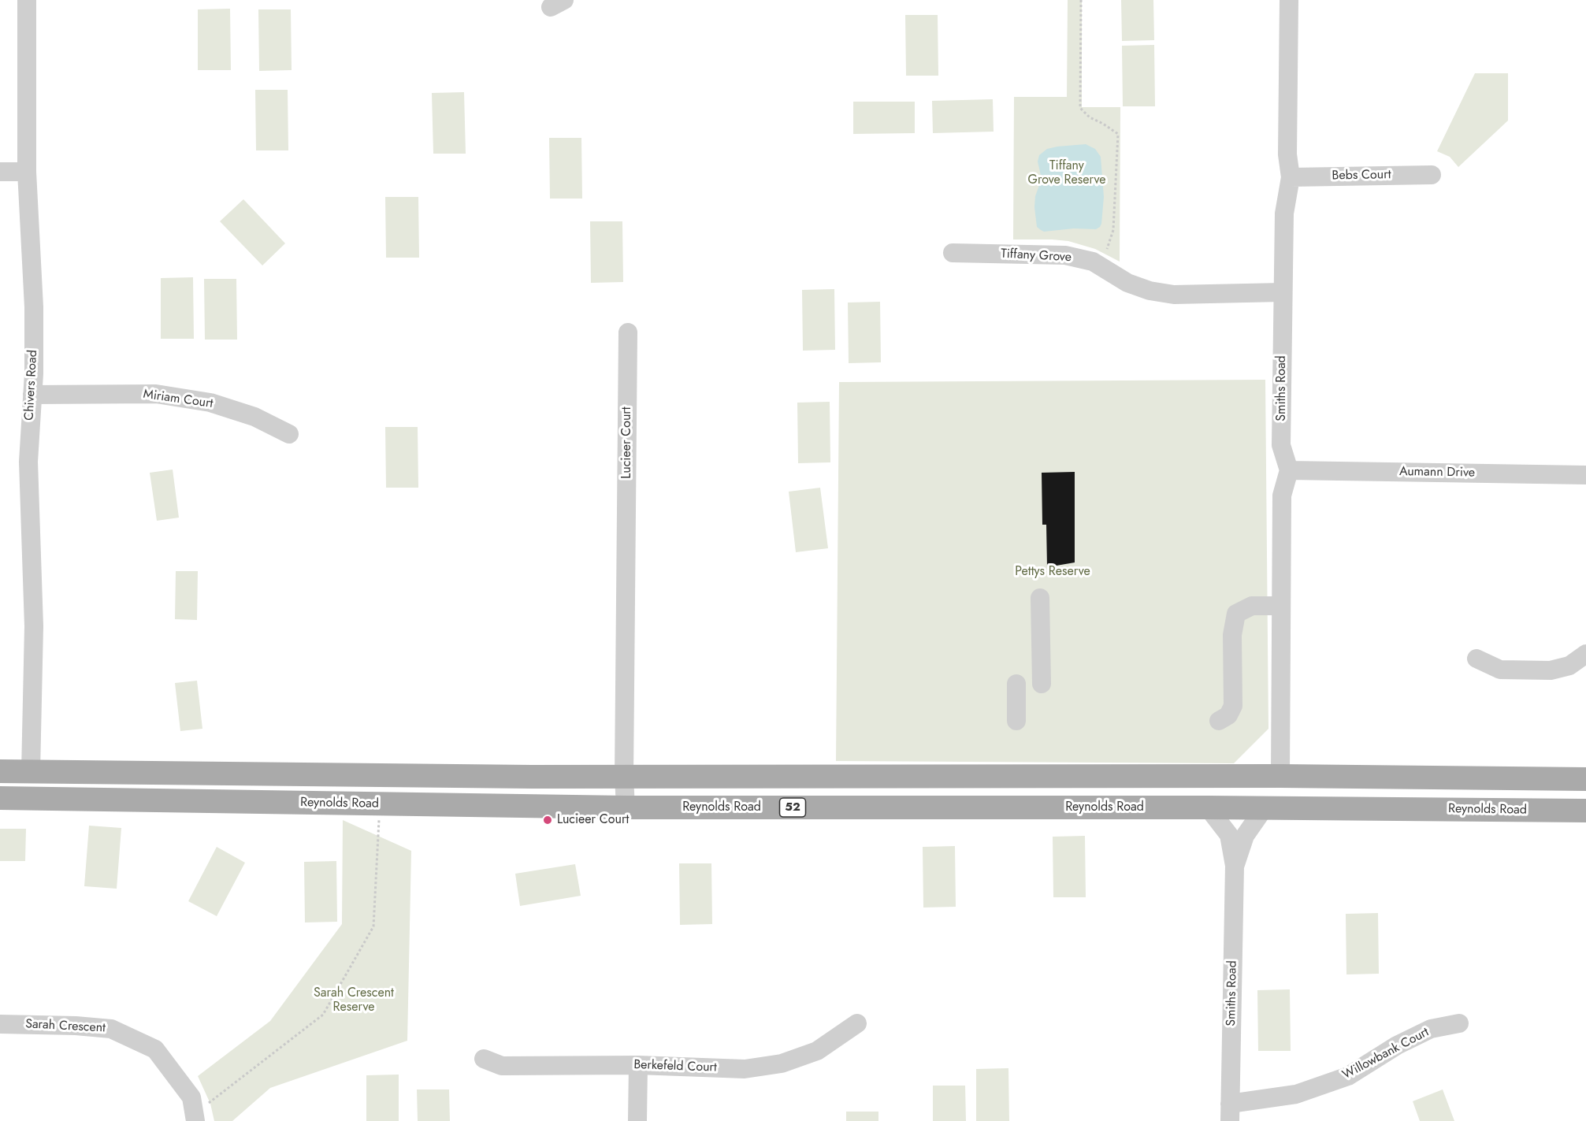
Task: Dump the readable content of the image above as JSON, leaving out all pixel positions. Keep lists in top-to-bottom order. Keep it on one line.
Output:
{"streets":{"main road":["Reynolds Road","52"],"street":["Bebs Court","Tiffany Grove","Chivers Road","Smiths Road","Miriam Court","Lucieer Court","Aumann Drive","Sarah Crescent","Willowbank Court","Berkefeld Court"]},"crossings":[["Bebs Court","Smiths Road"],["Tiffany Grove","Smiths Road"],["Chivers Road","Miriam Court"],["Smiths Road","Aumann Drive"],["Smiths Road","Reynolds Road"],["Smiths Road","Willowbank Court"],["Lucieer Court","Reynolds Road"]],"parks":["Tiffany Grove Reserve","Pettys Reserve","Sarah Crescent Reserve"],"places":["Lucieer Court"]}
